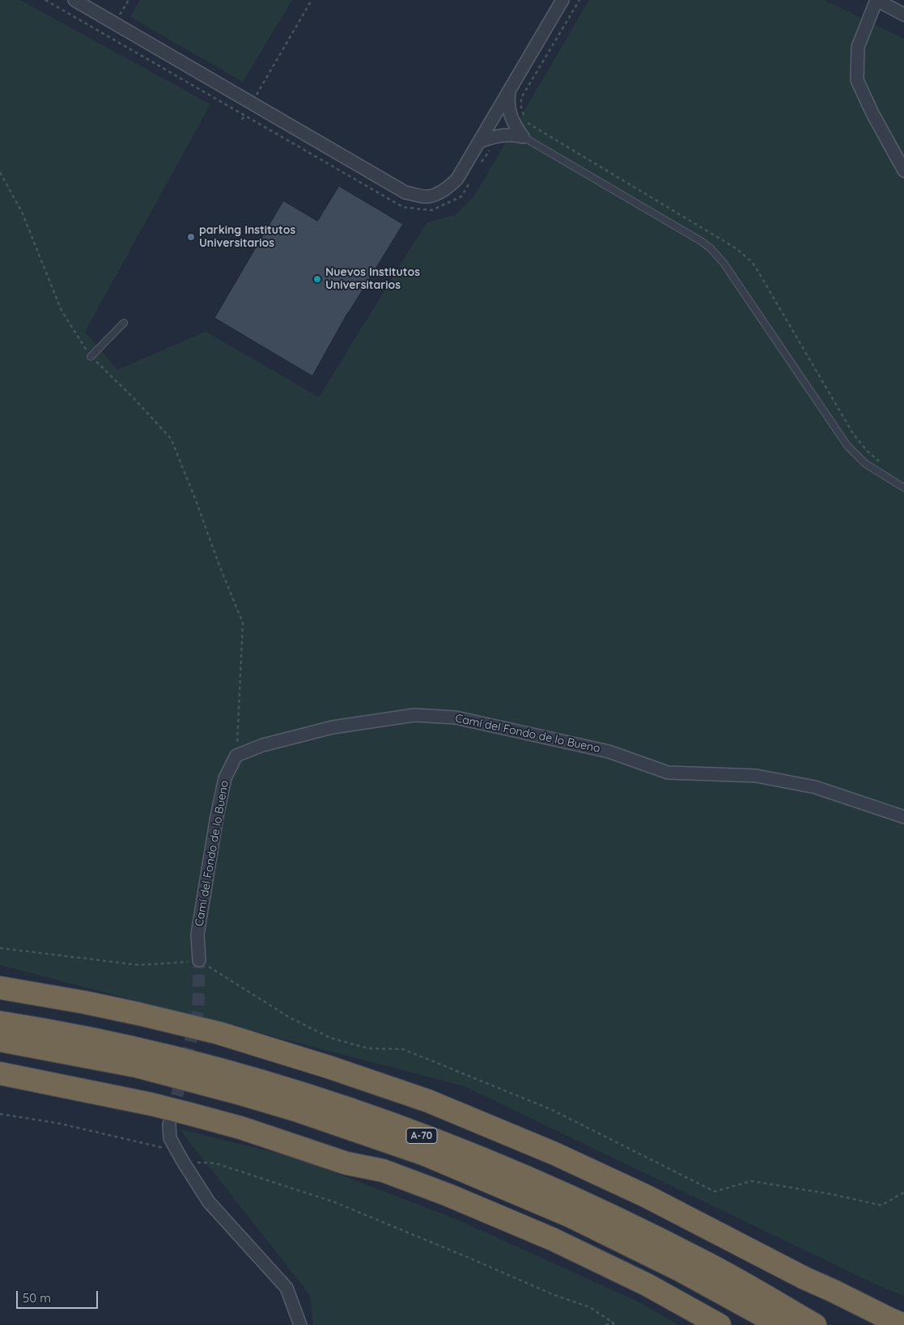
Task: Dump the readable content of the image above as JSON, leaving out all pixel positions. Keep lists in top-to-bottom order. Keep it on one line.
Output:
{"streets":{"highway":["A-70"],"street":["Camí del Fondo de lo Bueno"]},"places":["parking Institutos Universitarios","Nuevos Institutos Universitarios"],"scale_bar":"50 m"}
